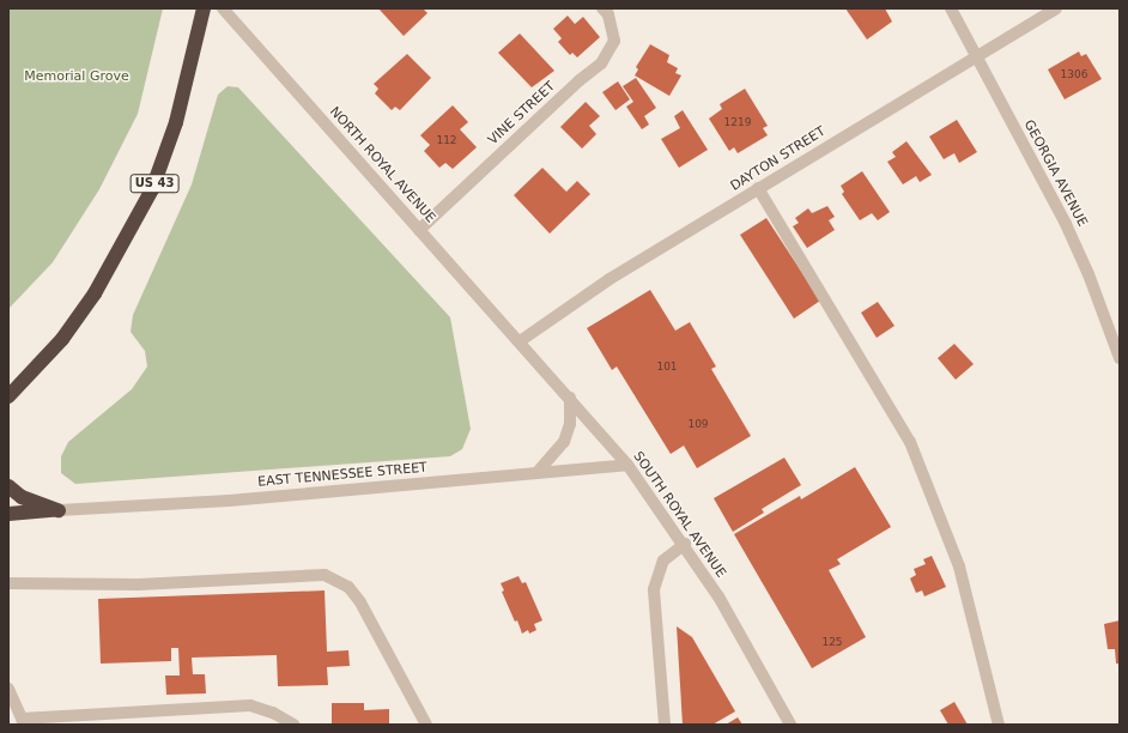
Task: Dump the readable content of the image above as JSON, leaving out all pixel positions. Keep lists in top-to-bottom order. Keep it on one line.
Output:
{"streets":{"highway":["US 43"],"street":["VINE STREET","DAYTON STREET","NORTH ROYAL AVENUE","GEORGIA AVENUE","EAST TENNESSEE STREET","SOUTH ROYAL AVENUE"]},"crossings":[["VINE STREET","NORTH ROYAL AVENUE"],["DAYTON STREET","NORTH ROYAL AVENUE"],["DAYTON STREET","GEORGIA AVENUE"],["DAYTON STREET","SOUTH ROYAL AVENUE"],["NORTH ROYAL AVENUE","SOUTH ROYAL AVENUE"],["EAST TENNESSEE STREET","SOUTH ROYAL AVENUE"]],"parks":["Memorial Grove"],"house_numbers":["1306","1219","112","101","109","125"]}
